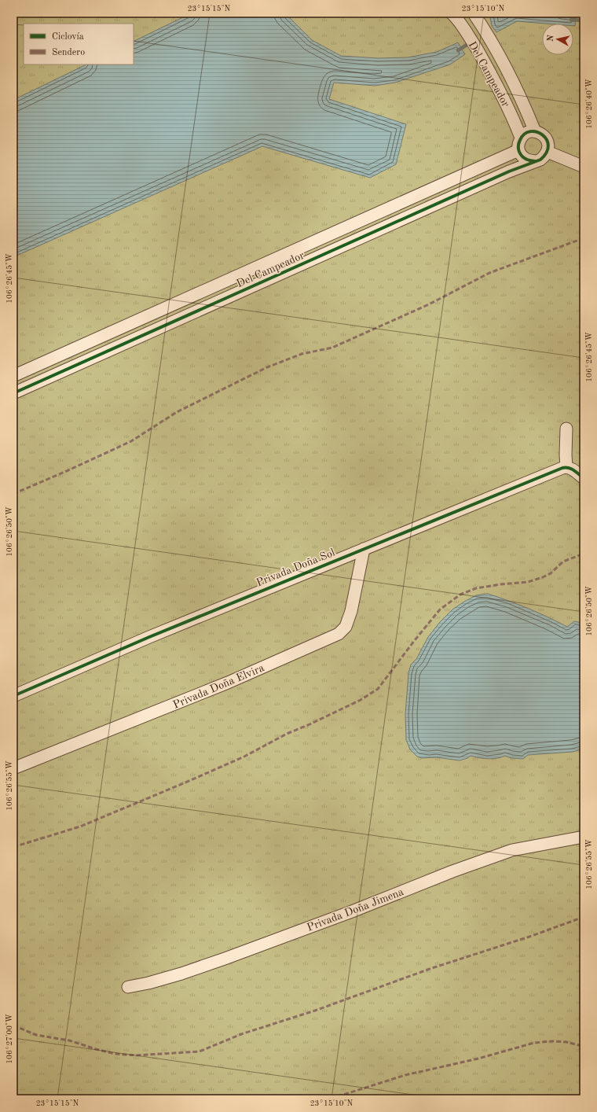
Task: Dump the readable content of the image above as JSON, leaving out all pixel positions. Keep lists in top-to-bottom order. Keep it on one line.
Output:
{"streets":{"street":["Del Campeador","Privada Doña Sol","Privada Doña Elvira","Privada Doña Jimena"]},"crossings":[["Privada Doña Sol","Privada Doña Elvira"]],"legend":["Ciclovía","Sendero"],"north":"left","coordinates":["23°15'15\"N","23°15'10\"N","106°26'40\"W","106°26'45\"W","106°26'50\"W","106°26'55\"W","106°27'00\"W"]}
